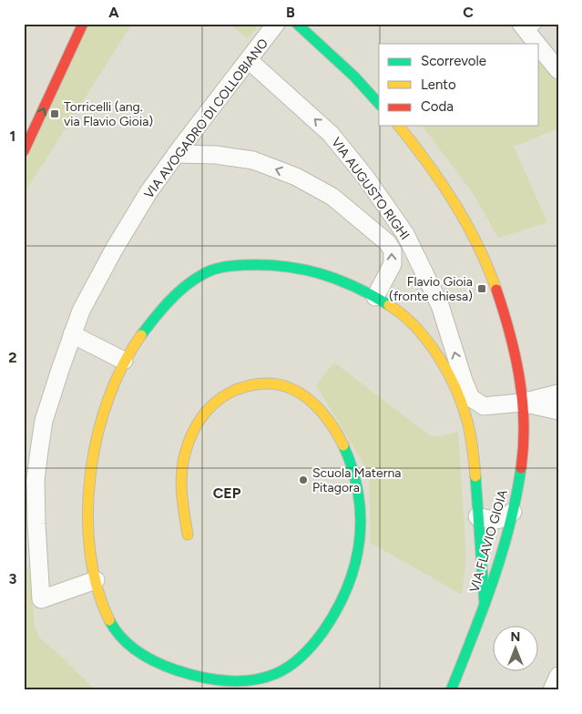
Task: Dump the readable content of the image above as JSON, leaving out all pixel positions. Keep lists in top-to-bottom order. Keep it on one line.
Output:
{"streets":{"street":["VIA AVOGADRO DI COLLOBIANO","VIA AUGUSTO RIGHI","VIA FLAVIO GIOIA"]},"crossings":[["VIA AVOGADRO DI COLLOBIANO","VIA AUGUSTO RIGHI"],["VIA AUGUSTO RIGHI","VIA FLAVIO GIOIA"]],"districts":["CEP"],"places":{"transit":["Torricelli (ang. via Flavio Gioia)","Flavio Gioia (fronte chiesa)"],"other":["Scuola Materna Pitagora"]},"legend":["Scorrevole","Lento","Coda"],"north":"top","grid":{"columns":["A","B","C"],"rows":["1","2","3"]}}
